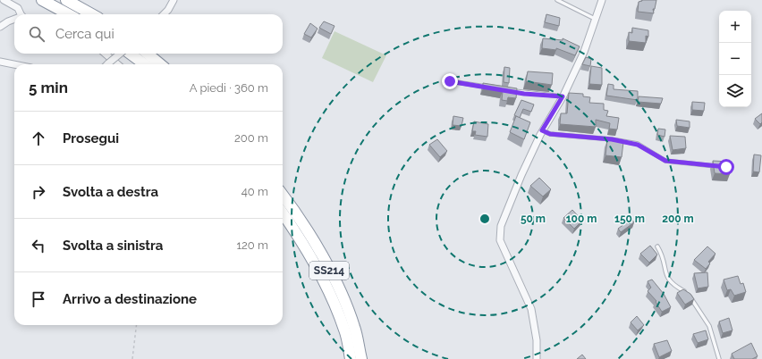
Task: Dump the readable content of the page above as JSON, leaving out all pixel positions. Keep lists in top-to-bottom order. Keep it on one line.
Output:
{"streets":{"highway":["SS214"]},"page":{"map_buttons":["+","−"],"search":"Cerca qui","heading":["5 min","A piedi · 360 m"],"list":[["Prosegui","200 m"],["Svolta a destra","40 m"],["Svolta a sinistra","120 m"],"Arrivo a destinazione"]},"rings":["50 m","100 m","150 m","200 m"]}
